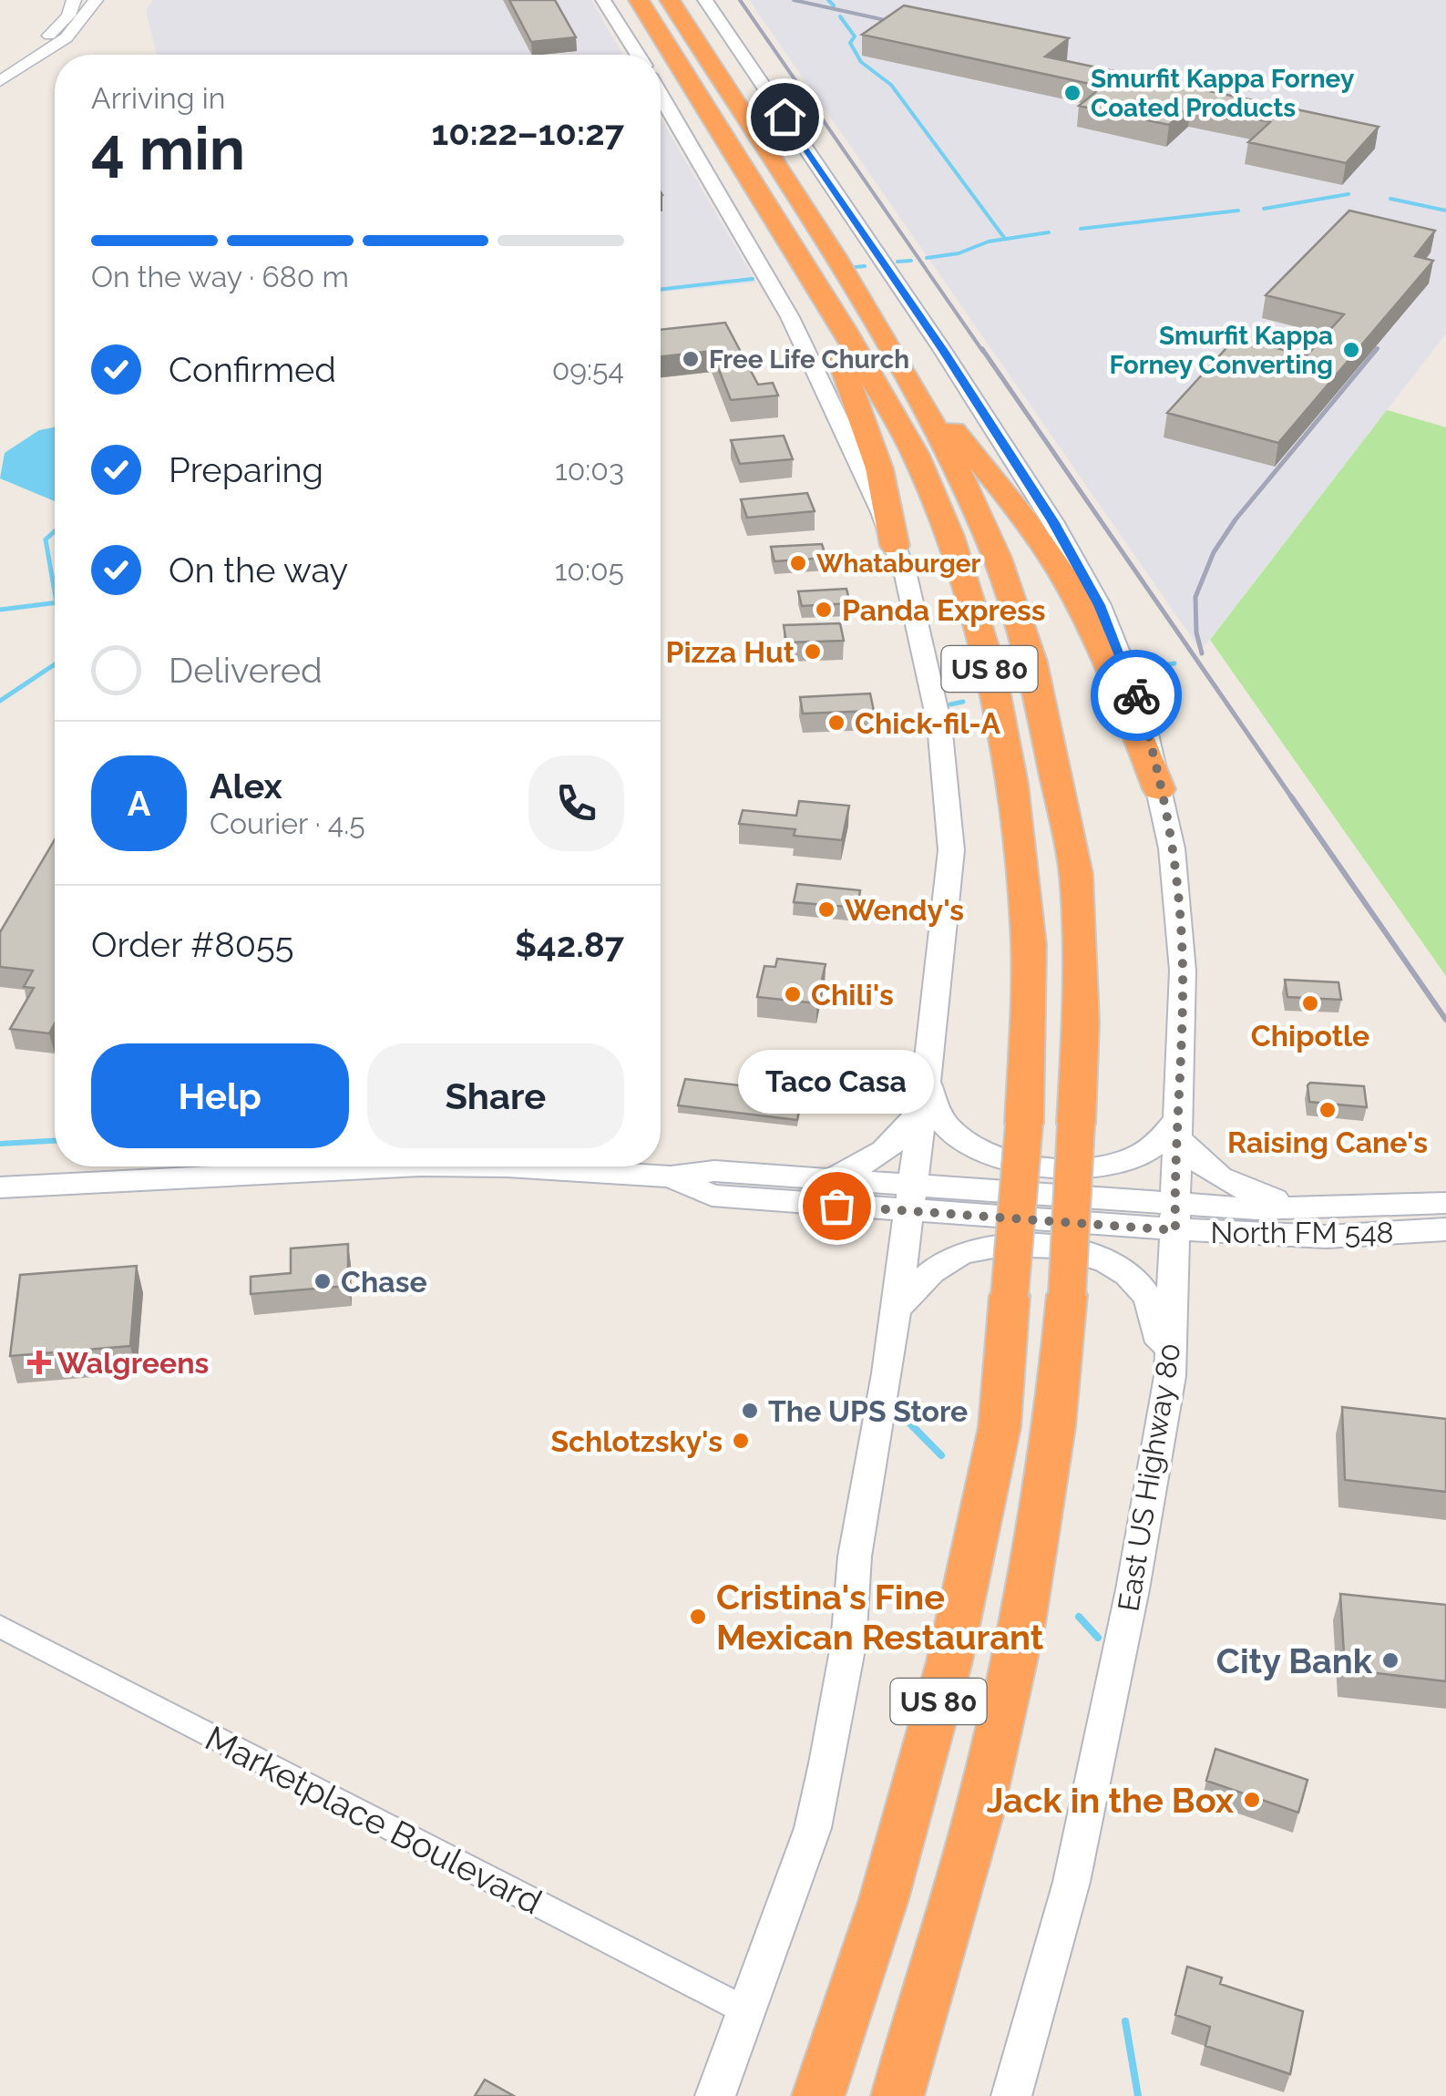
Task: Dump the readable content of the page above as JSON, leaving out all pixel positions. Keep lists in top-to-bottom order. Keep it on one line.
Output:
{"streets":{"highway":["US 80"],"main road":["North FM 548","East US Highway 80"],"street":["Marketplace Boulevard"]},"crossings":[["North FM 548","East US Highway 80"]],"places":{"other":["Smurfit Kappa Forney Coated Products","Smurfit Kappa Forney Converting","Free Life Church","Whataburger","Panda Express","Pizza Hut","Chick-fil-A","Wendy's","Chili's","Chipotle","Raising Cane's","Taco Casa","Chase","The UPS Store","Schlotzsky's","Cristina's Fine Mexican Restaurant","City Bank","Jack in the Box"],"health":["Walgreens"]},"page":{"heading":["4 min","Arriving in","10:22–10:27"],"panel":["Alex","Courier · 4.5","Order #8055","$42.87"],"bar":"On the way · 680 m","list":[["Confirmed","09:54"],["Preparing","10:03"],["On the way","10:05"],"Delivered"],"round":"A","buttons":["Help","Share"],"bubble":"Taco Casa"}}
